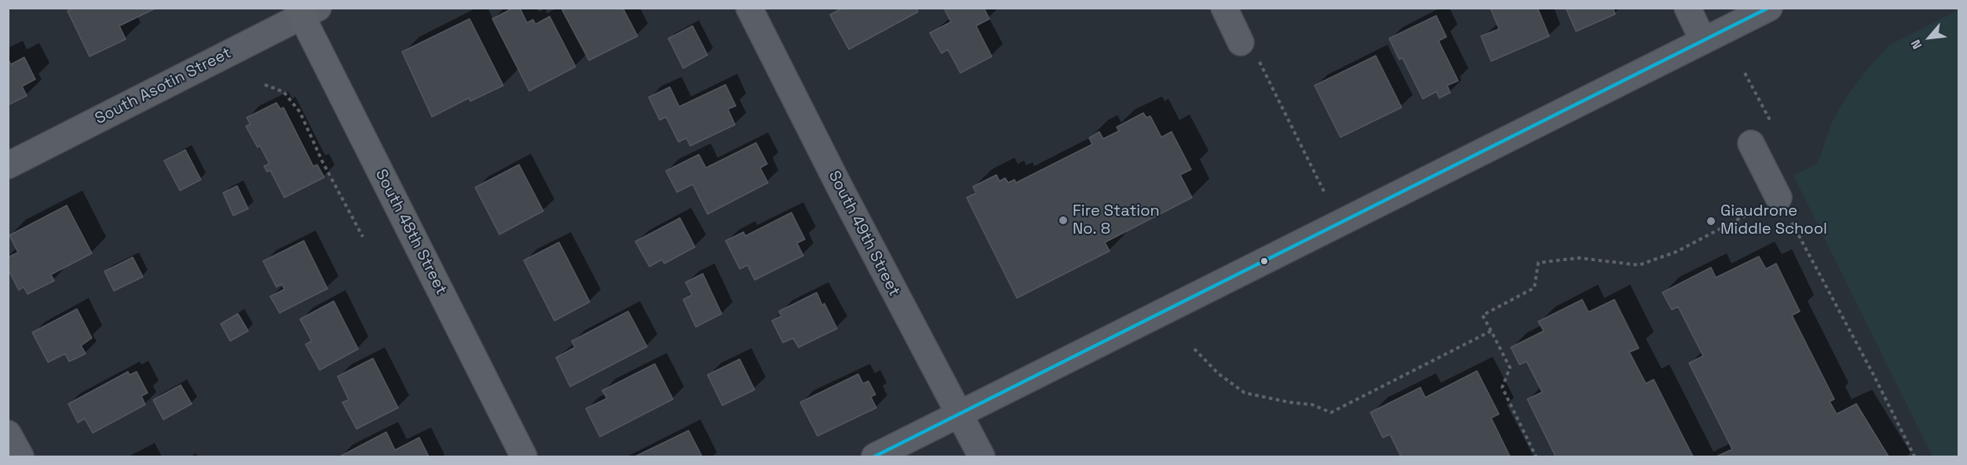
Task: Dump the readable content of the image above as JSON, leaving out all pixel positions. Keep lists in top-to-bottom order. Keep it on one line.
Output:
{"streets":{"main road":["South 48th Street"],"street":["South Asotin Street","South 49th Street"]},"crossings":[["South Asotin Street","South 48th Street"]],"places":["Fire Station No. 8","Giaudrone Middle School"],"north":"bottom left"}
